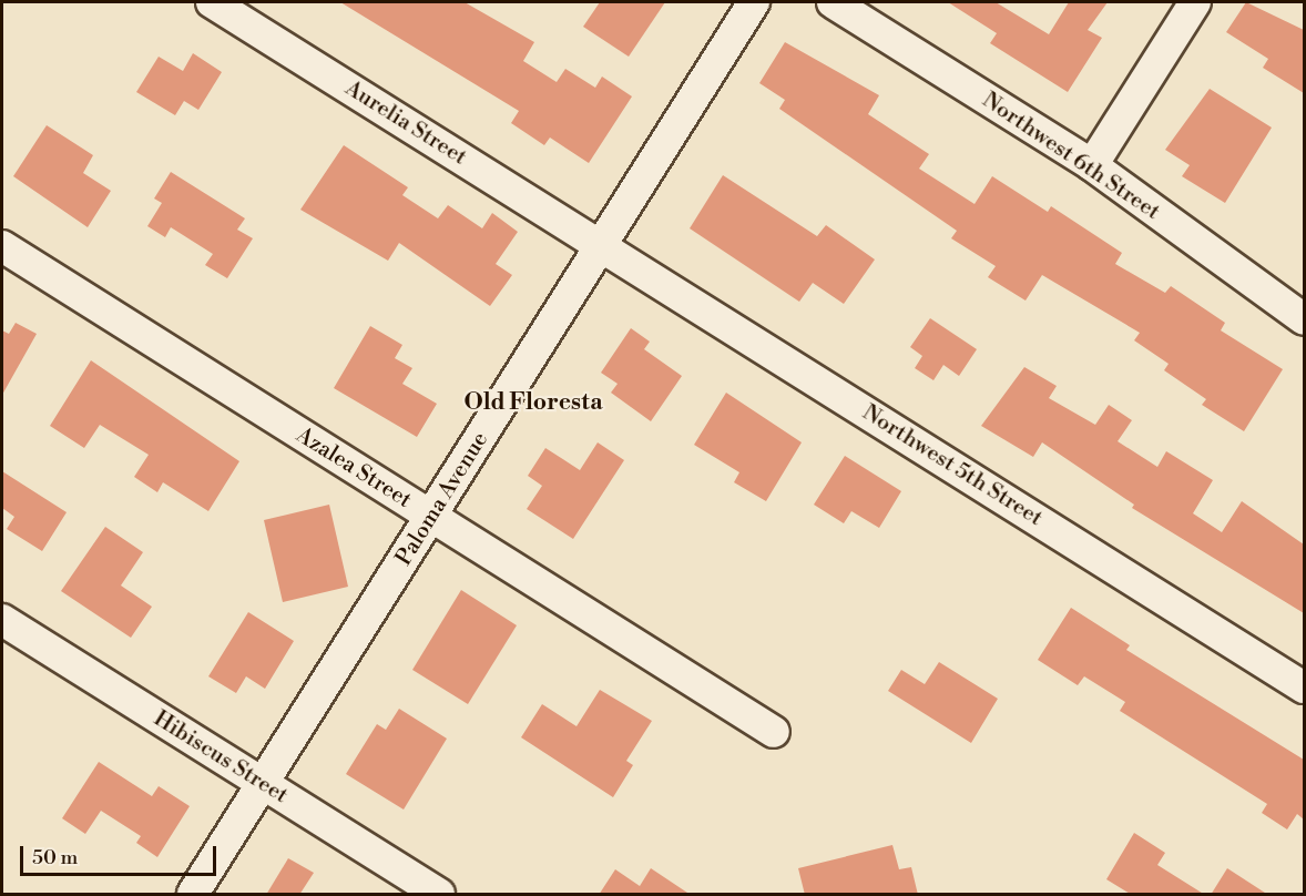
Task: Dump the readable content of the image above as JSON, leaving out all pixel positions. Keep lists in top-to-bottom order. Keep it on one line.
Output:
{"streets":{"street":["Aurelia Street","Northwest 6th Street","Northwest 5th Street","Azalea Street","Paloma Avenue","Hibiscus Street"]},"crossings":[["Aurelia Street","Northwest 5th Street"],["Aurelia Street","Paloma Avenue"],["Northwest 5th Street","Paloma Avenue"],["Azalea Street","Paloma Avenue"],["Paloma Avenue","Hibiscus Street"]],"districts":["Old Floresta"],"scale_bar":"50 m"}
